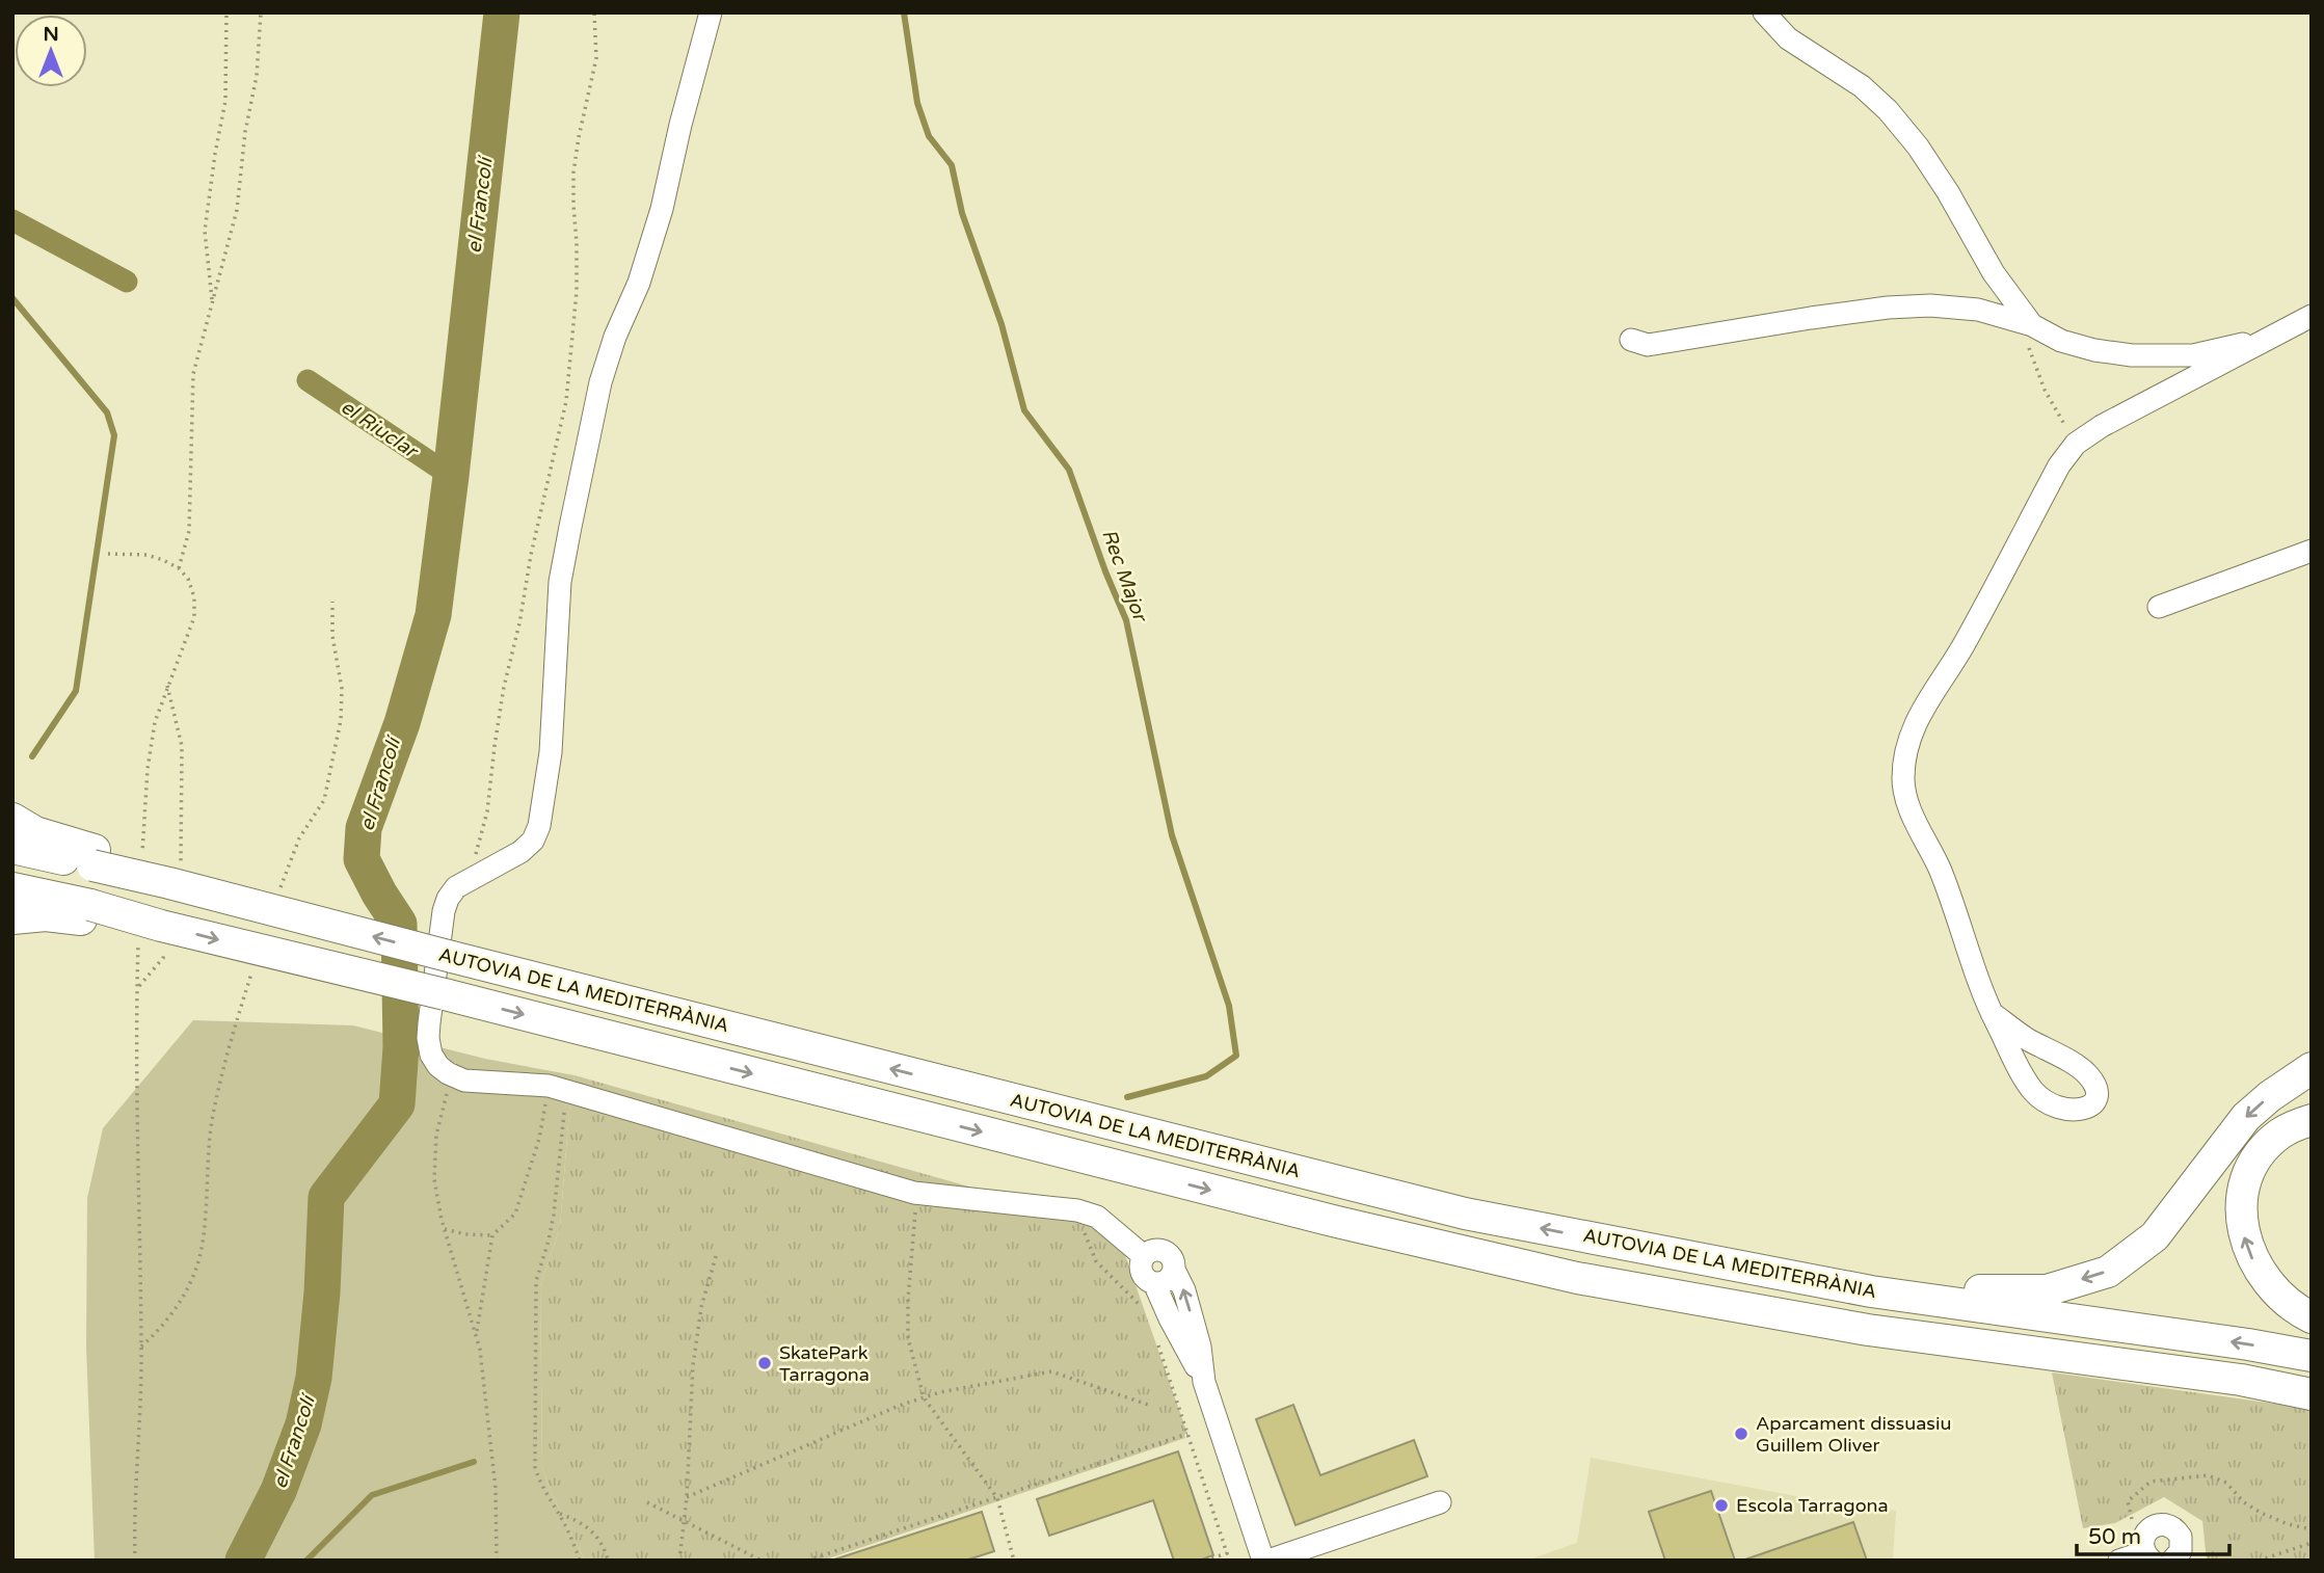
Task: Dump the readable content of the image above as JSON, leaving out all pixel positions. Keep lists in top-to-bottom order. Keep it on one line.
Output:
{"streets":{"highway":["AUTOVIA DE LA MEDITERRÀNIA"]},"water":["el Francolí","el Riuclar","Rec Major"],"places":["SkatePark Tarragona","Aparcament dissuasiu Guillem Oliver","Escola Tarragona"],"scale_bar":"50 m","north":"top"}
